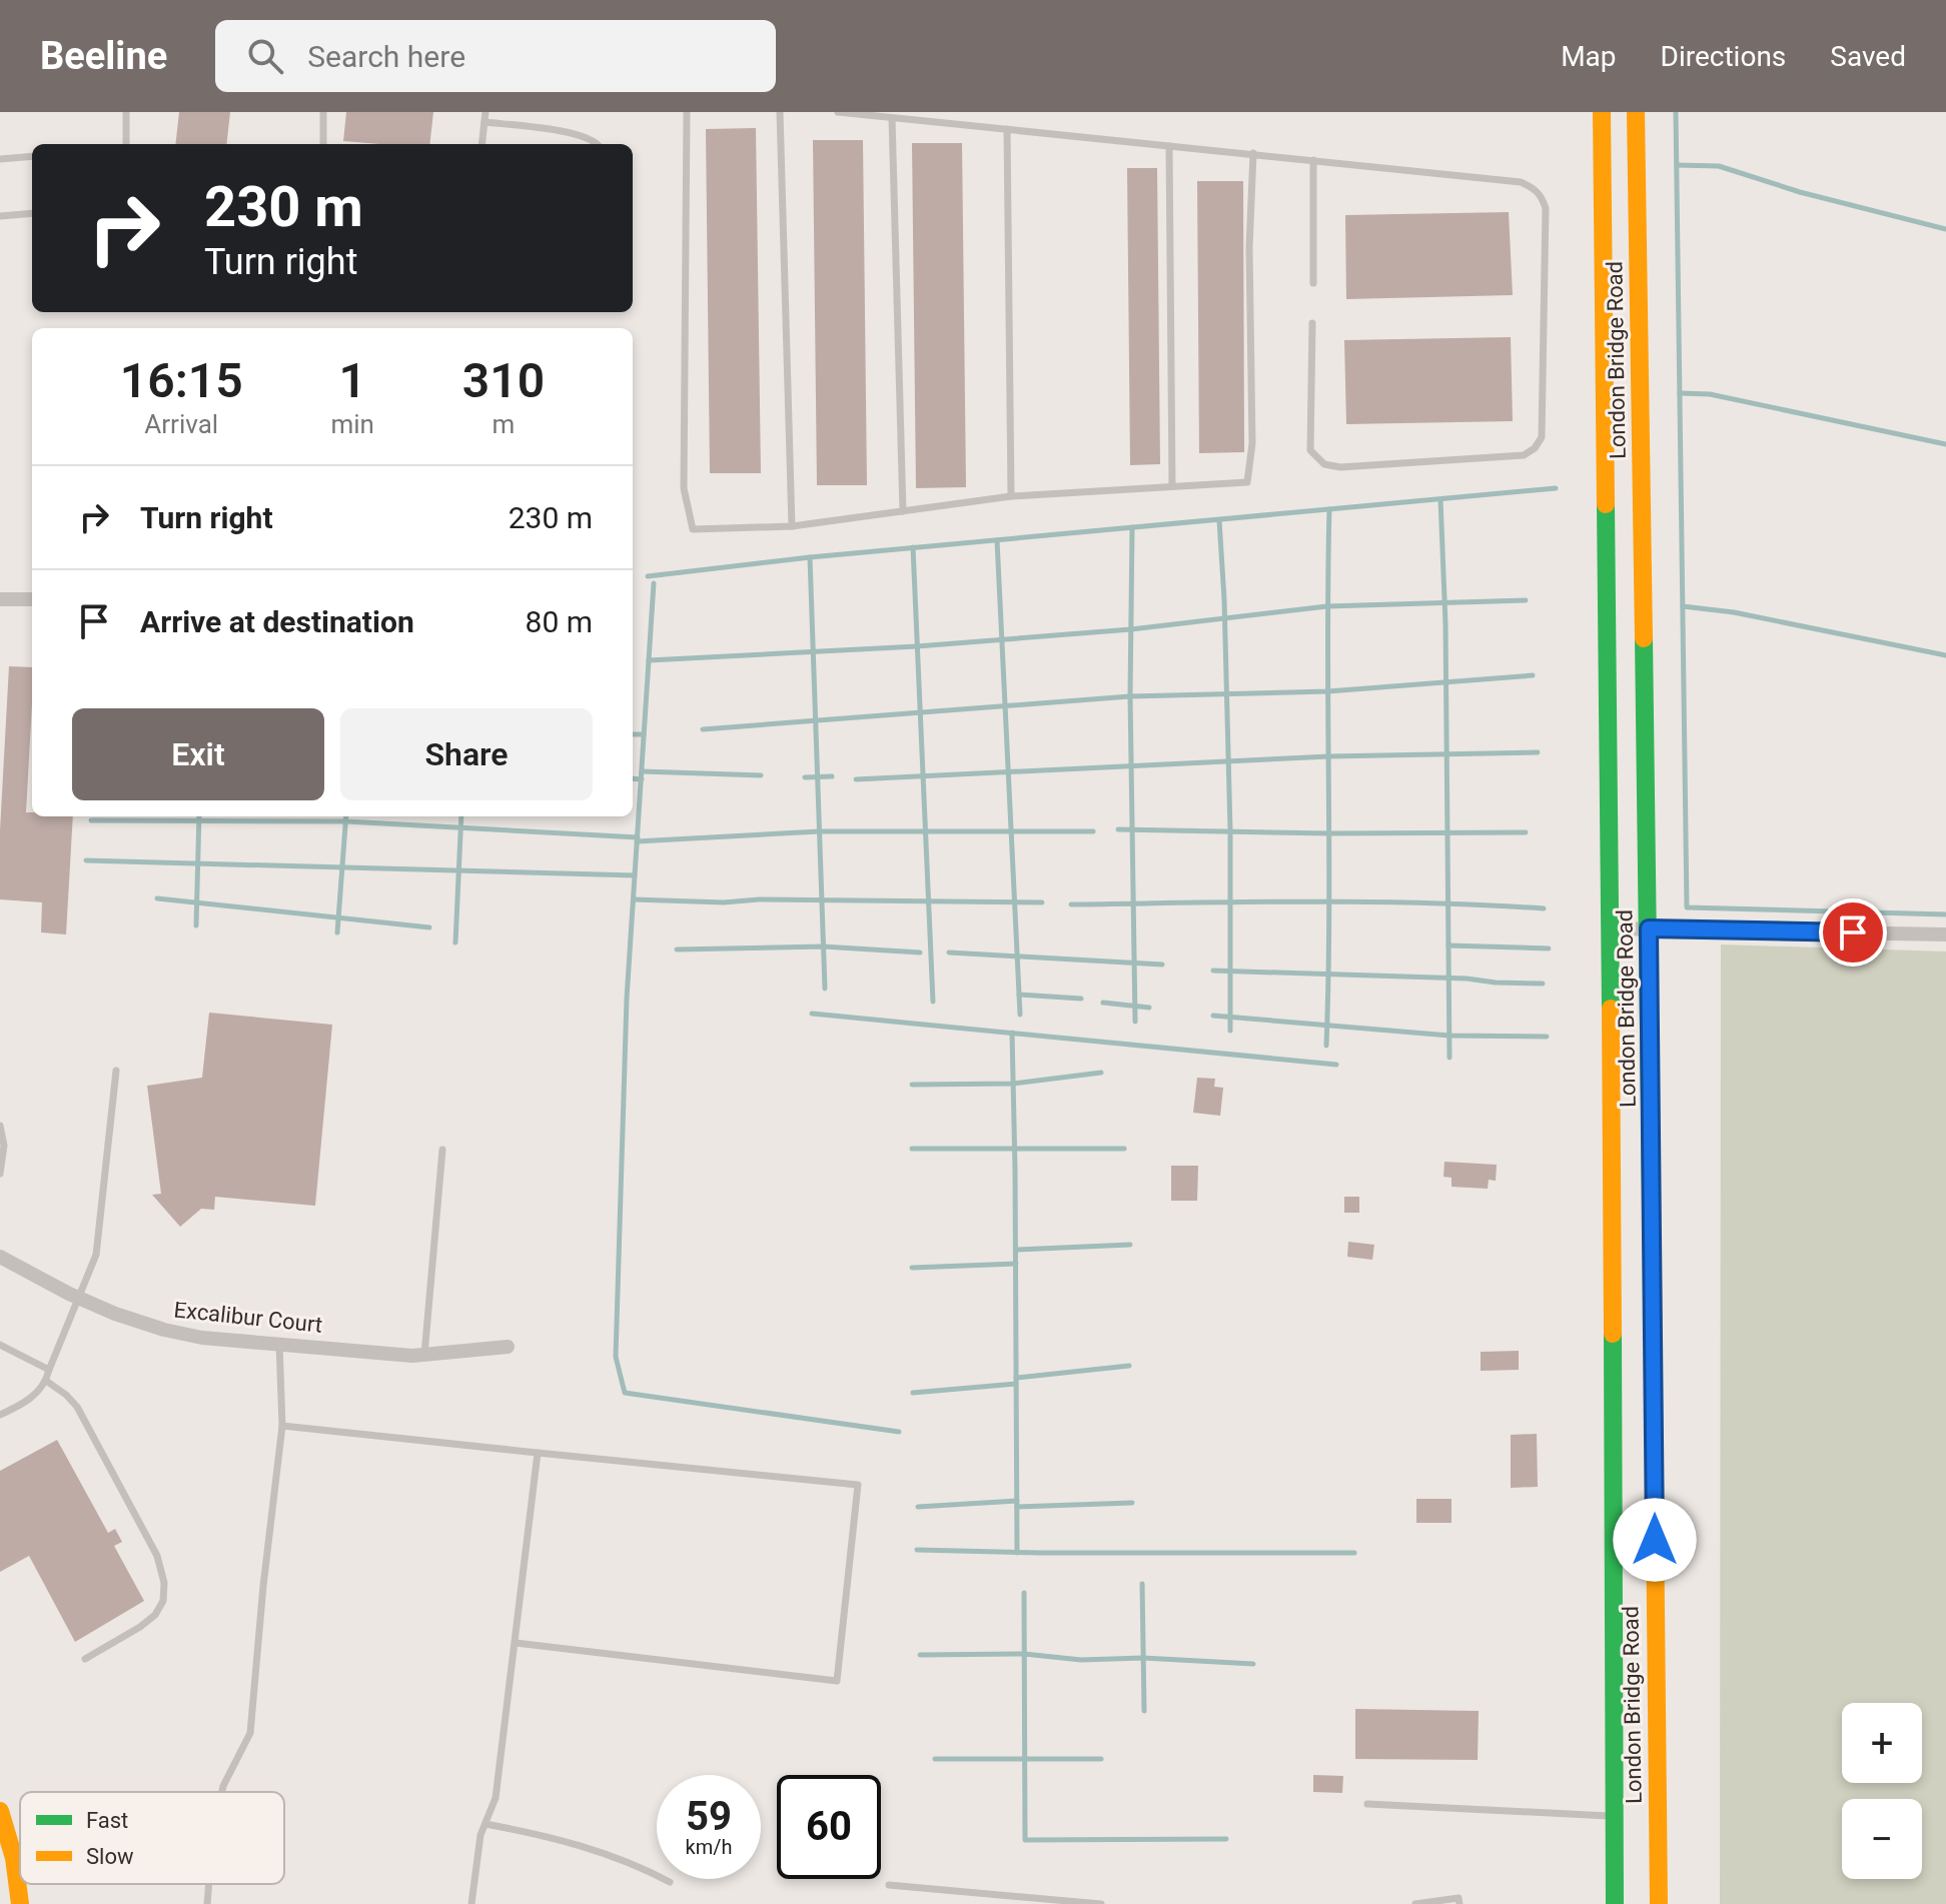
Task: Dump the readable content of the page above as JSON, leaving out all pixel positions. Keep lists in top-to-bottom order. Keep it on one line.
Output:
{"streets":{"main road":["London Bridge Road"],"street":["Excalibur Court"]},"legend":["Fast","Slow"],"page":{"header":"Beeline","search":"Search here","nav":["Map","Directions","Saved"],"turn":["230 m","Turn right"],"eta":["16:15","Arrival","1","min","310","m"],"list":[{"name":"Turn right","value":"230 m"},{"name":"Arrive at destination","value":"80 m"}],"buttons":["Exit","Share"],"map_buttons":["+","−"],"speed":"59 km/h","limit":"60"}}
